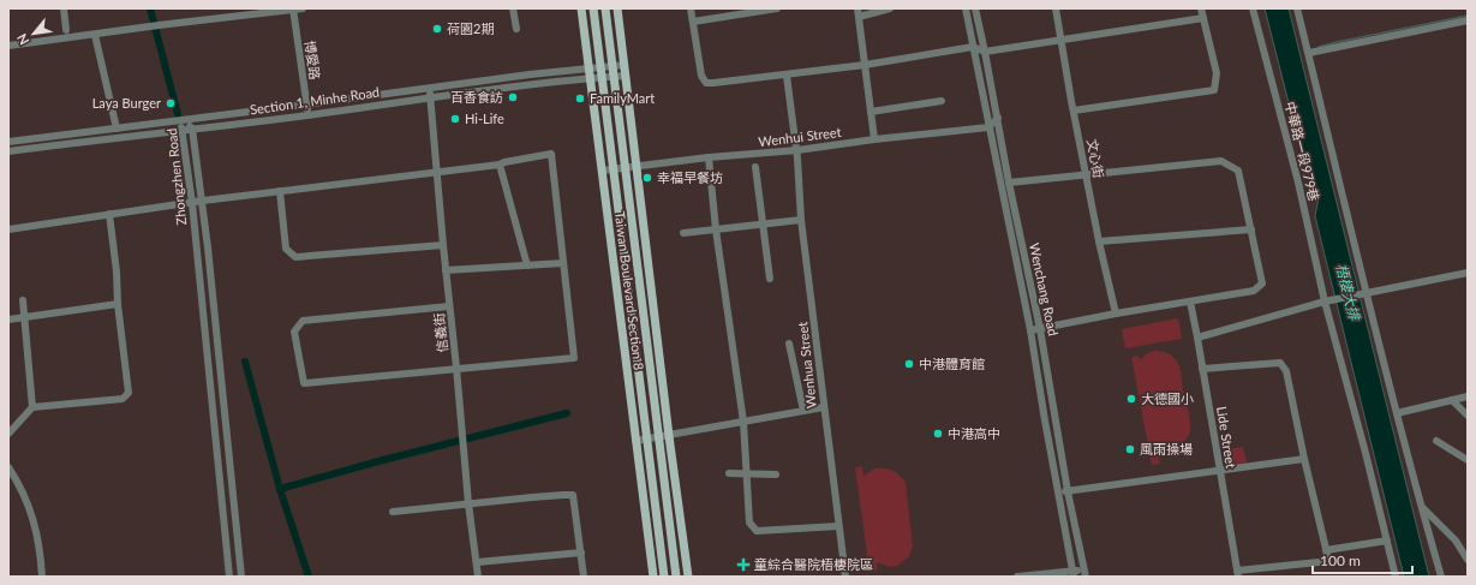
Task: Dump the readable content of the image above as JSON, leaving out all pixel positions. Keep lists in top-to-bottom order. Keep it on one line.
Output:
{"streets":{"main road":["Taiwan Boulevard Section 8"],"street":["博愛路","Section 1, Minhe Road","Wenhui Street","中華路一段979巷","文心街","Zhongzhen Road","Wenchang Road","信義街","Wenhua Street","Lide Street"]},"crossings":[["博愛路","Section 1, Minhe Road"],["Section 1, Minhe Road","Zhongzhen Road"],["Section 1, Minhe Road","Taiwan Boulevard Section 8"],["Section 1, Minhe Road","信義街"],["Wenhui Street","Wenchang Road"],["Wenhui Street","Taiwan Boulevard Section 8"],["Wenhui Street","Wenhua Street"]],"water":["梧棲大排"],"places":{"other":["荷園2期","百香食訪","FamilyMart","Laya Burger","Hi-Life","幸福早餐坊","中港體育館","大德國小","中港高中","風雨操場"],"health":["童綜合醫院梧棲院區"]},"scale_bar":"100 m","north":"bottom left"}
